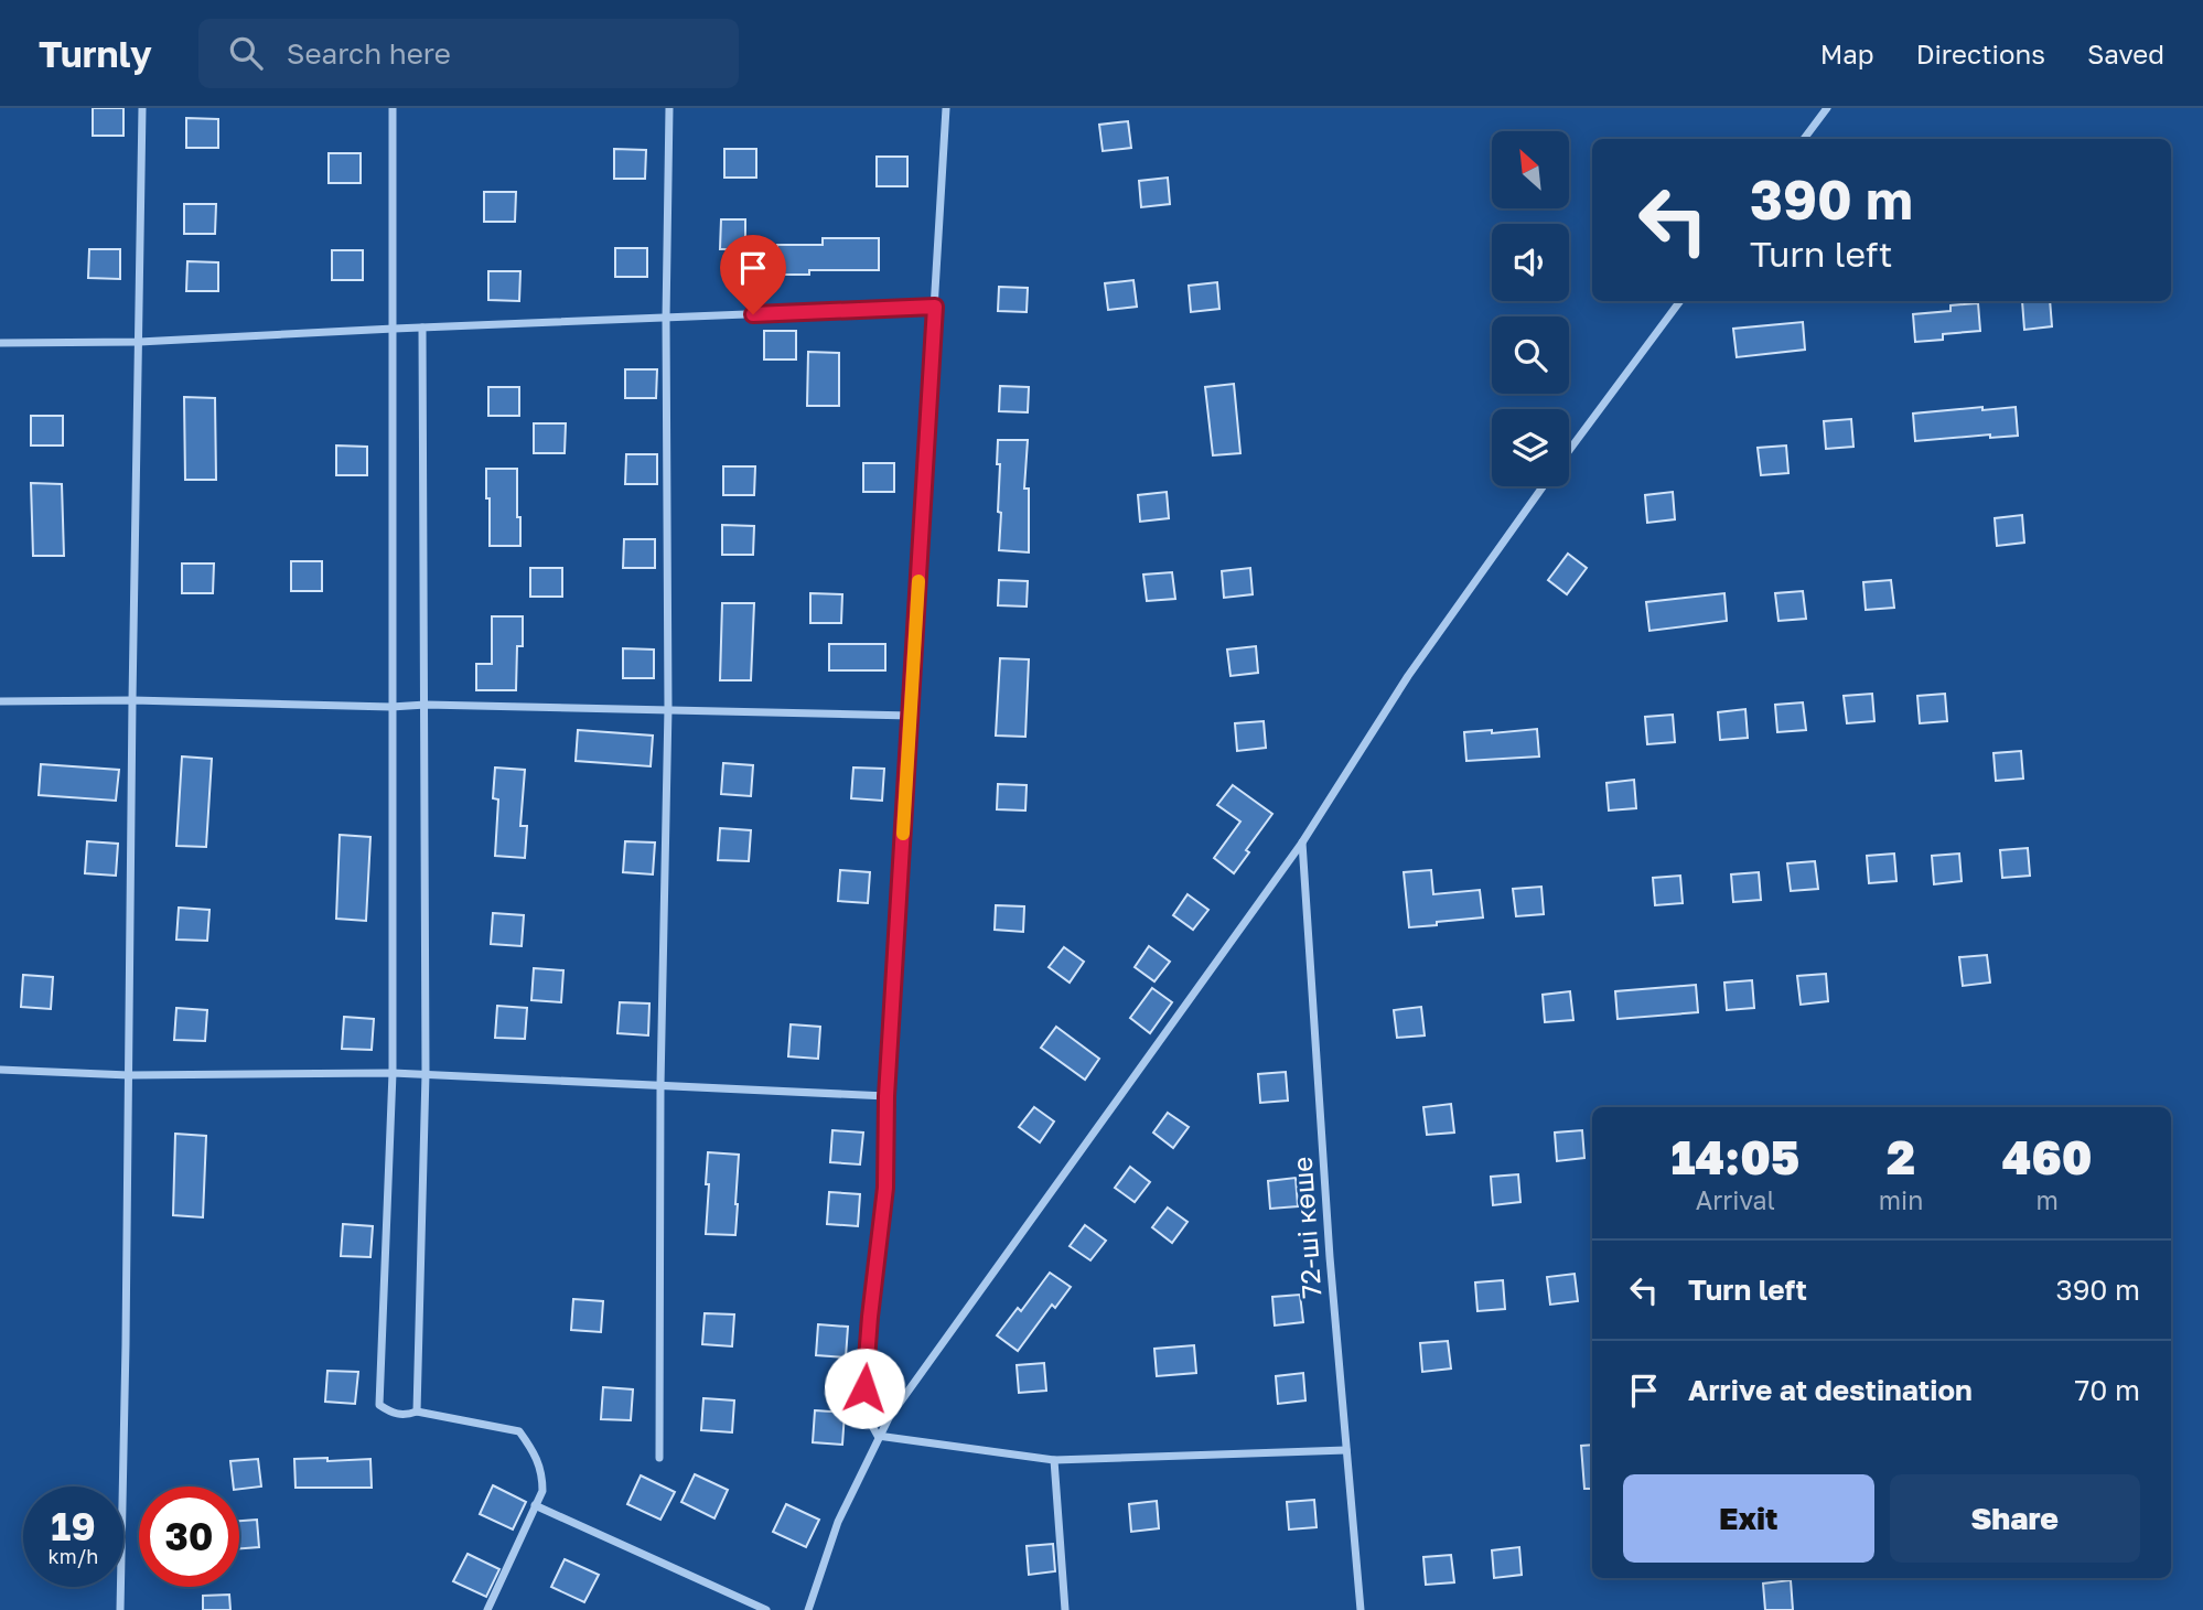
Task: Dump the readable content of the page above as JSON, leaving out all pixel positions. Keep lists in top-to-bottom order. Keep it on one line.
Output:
{"streets":{"street":["72-ші көше"]},"north":"top left","page":{"header":"Turnly","search":"Search here","nav":["Map","Directions","Saved"],"turn":["390 m","Turn left"],"eta":["14:05","Arrival","2","min","460","m"],"list":[{"name":"Turn left","value":"390 m"},{"name":"Arrive at destination","value":"70 m"}],"buttons":["Exit","Share"],"speed":"19 km/h","limit":"30"}}
